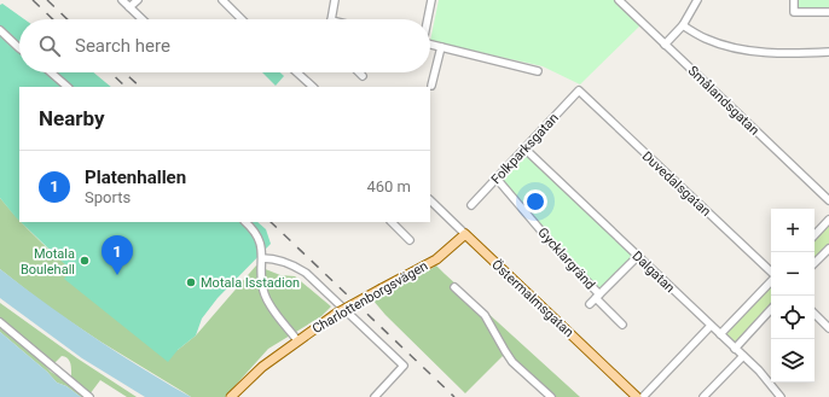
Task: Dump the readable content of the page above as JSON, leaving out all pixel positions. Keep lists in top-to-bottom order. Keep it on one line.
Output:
{"streets":{"main road":["Charlottenborgsvägen","Östermalmsgatan"],"street":["Smålandsgatan","Folkparksgatan","Duvedalsgatan","Gycklargränd","Dalgatan"]},"crossings":[["Folkparksgatan","Duvedalsgatan"],["Folkparksgatan","Gycklargränd"],["Folkparksgatan","Dalgatan"],["Charlottenborgsvägen","Östermalmsgatan"]],"places":["Motala Boulehall","Motala Isstadion"],"page":{"search":"Search here","heading":"Nearby","list":[{"mark":"1","name":"Platenhallen","note":"Sports","value":"460 m"}],"map_buttons":["+","−"],"pins":"1"}}
